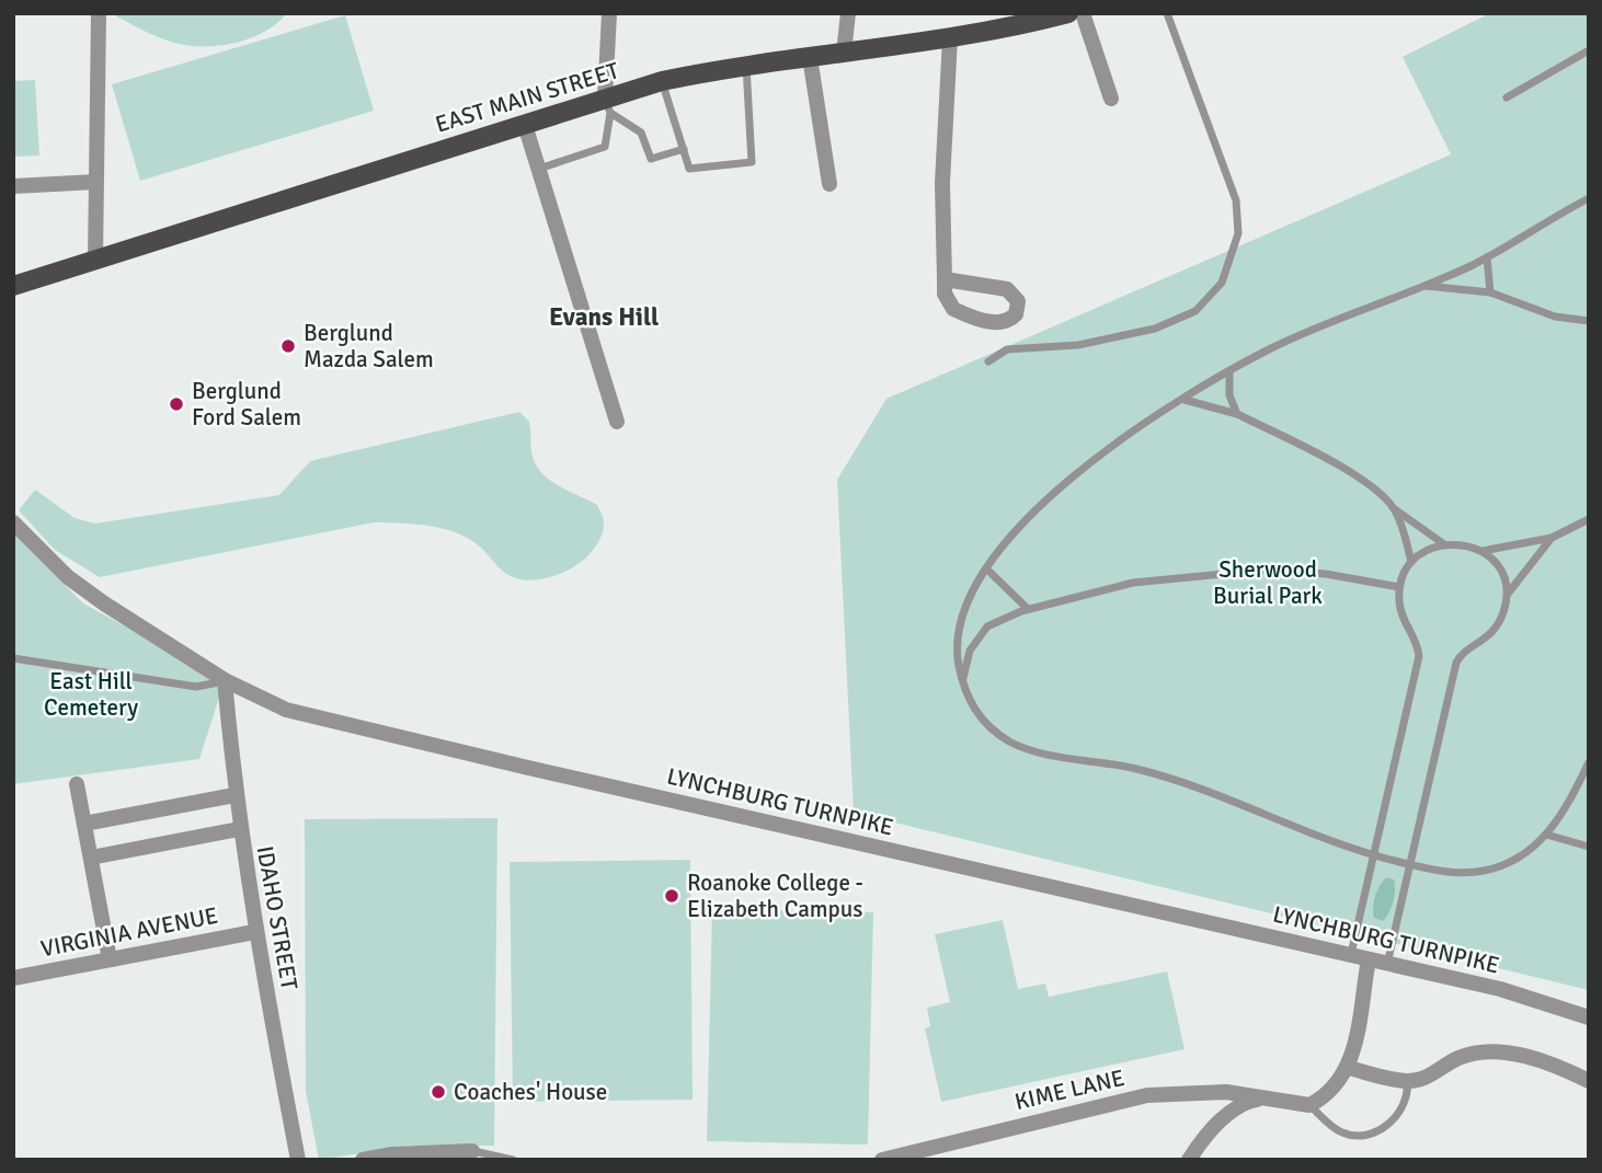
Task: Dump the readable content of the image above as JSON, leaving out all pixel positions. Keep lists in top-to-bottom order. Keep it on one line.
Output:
{"streets":{"main road":["EAST MAIN STREET"],"street":["LYNCHBURG TURNPIKE","IDAHO STREET","VIRGINIA AVENUE","KIME LANE"]},"crossings":[["LYNCHBURG TURNPIKE","IDAHO STREET"],["IDAHO STREET","VIRGINIA AVENUE"]],"districts":["Evans Hill"],"parks":["Sherwood Burial Park","East Hill Cemetery"],"places":["Berglund Mazda Salem","Berglund Ford Salem","Roanoke College - Elizabeth Campus","Coaches' House"]}
